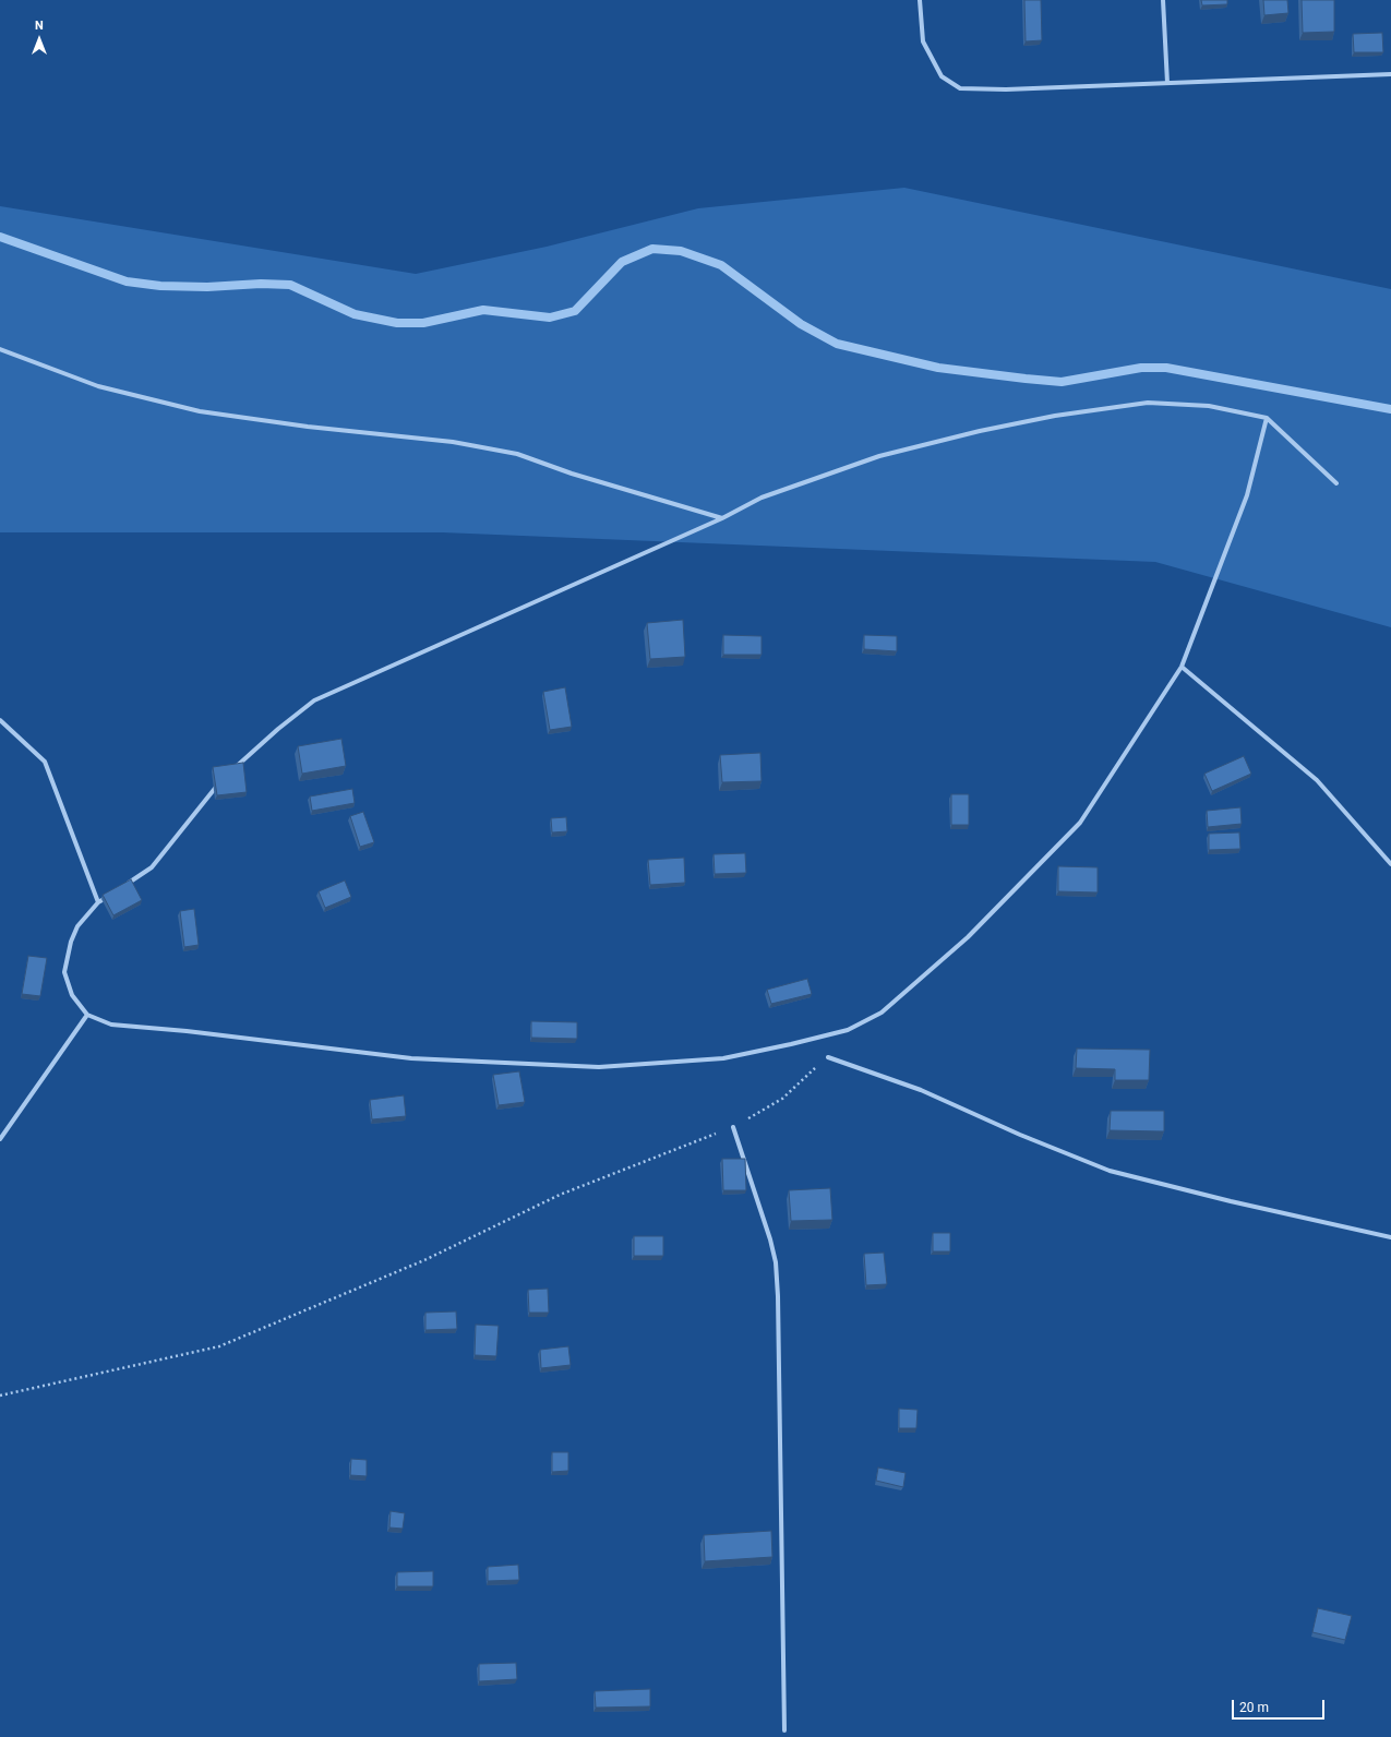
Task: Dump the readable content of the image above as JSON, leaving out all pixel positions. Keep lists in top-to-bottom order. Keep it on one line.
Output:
{"scale_bar":"20 m","north":"top"}
